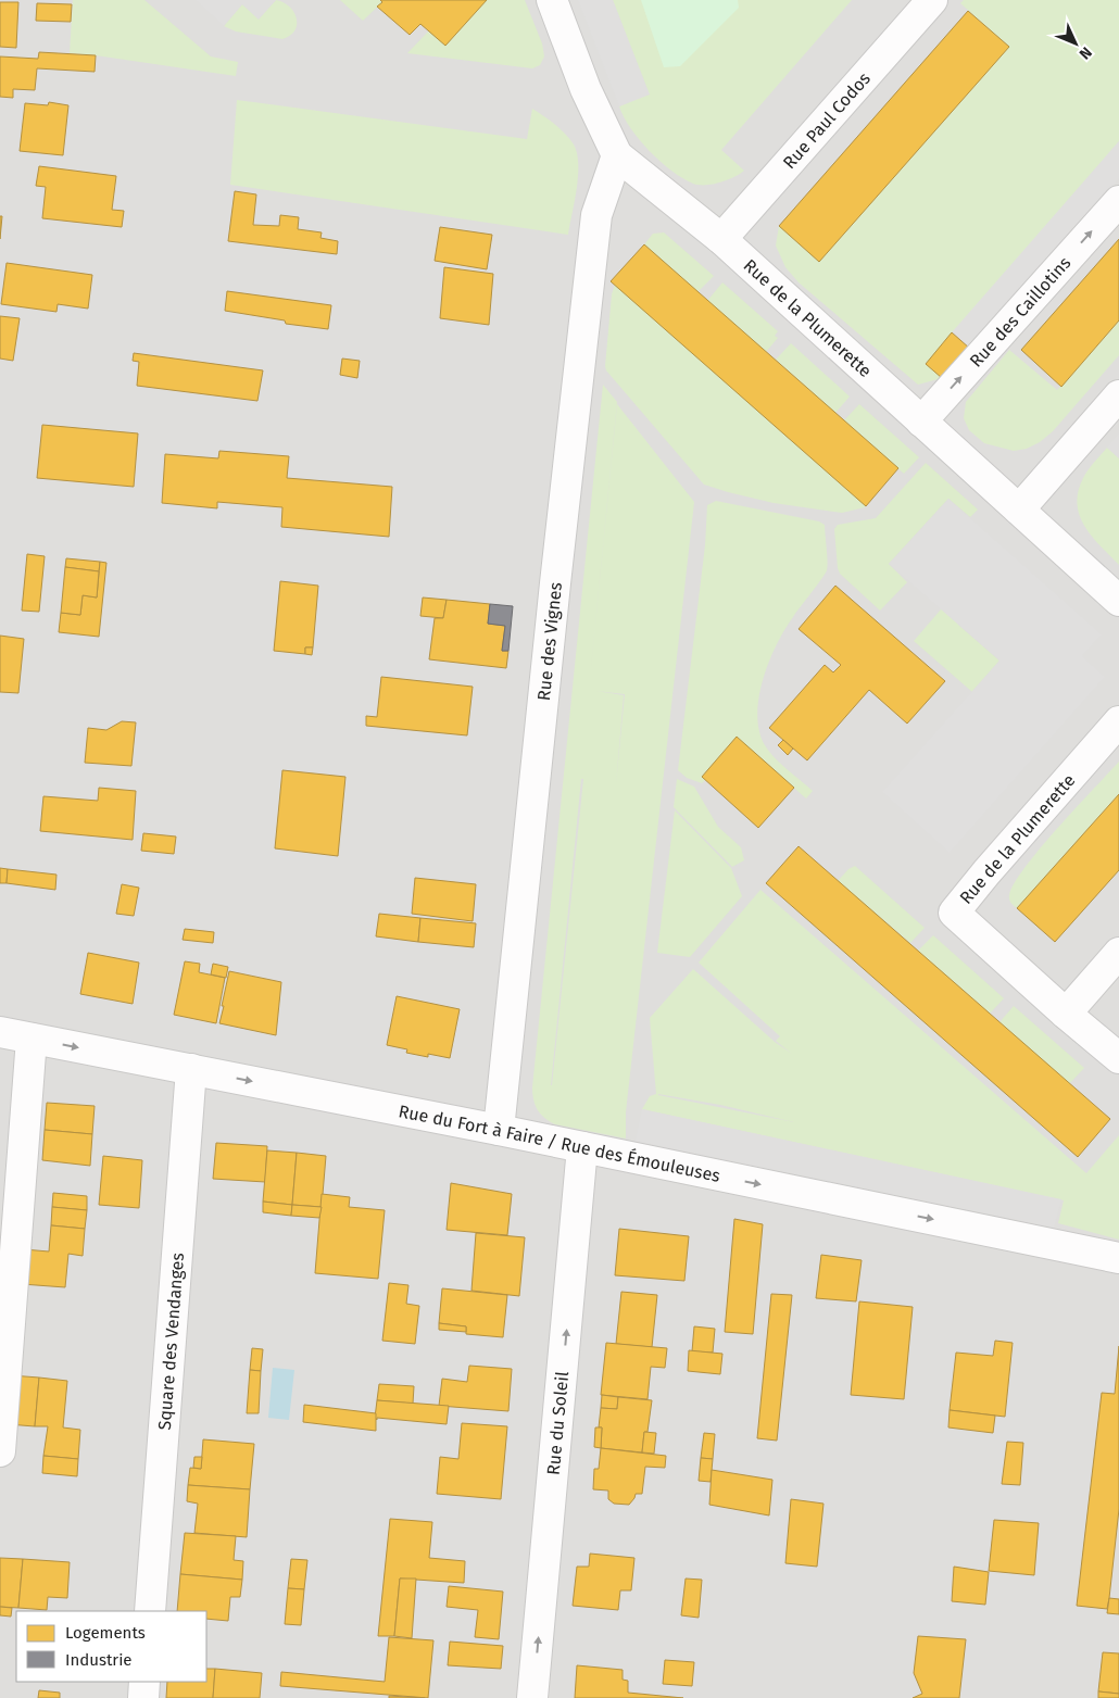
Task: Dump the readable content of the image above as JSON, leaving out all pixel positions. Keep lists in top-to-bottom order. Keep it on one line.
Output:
{"streets":{"street":["Rue Paul Codos","Rue des Caillotins","Rue de la Plumerette","Rue des Vignes","Rue du Fort à Faire / Rue des Émouleuses","Square des Vendanges","Rue du Soleil"]},"crossings":[["Rue Paul Codos","Rue de la Plumerette"],["Rue des Caillotins","Rue de la Plumerette"],["Rue de la Plumerette","Rue des Vignes"],["Rue des Vignes","Rue du Fort à Faire / Rue des Émouleuses"],["Rue du Fort à Faire / Rue des Émouleuses","Square des Vendanges"],["Rue du Fort à Faire / Rue des Émouleuses","Rue du Soleil"]],"one_way":["Rue du Fort à Faire / Rue des Émouleuses","Rue du Soleil"],"legend":["Logements","Industrie"],"north":"bottom right"}
